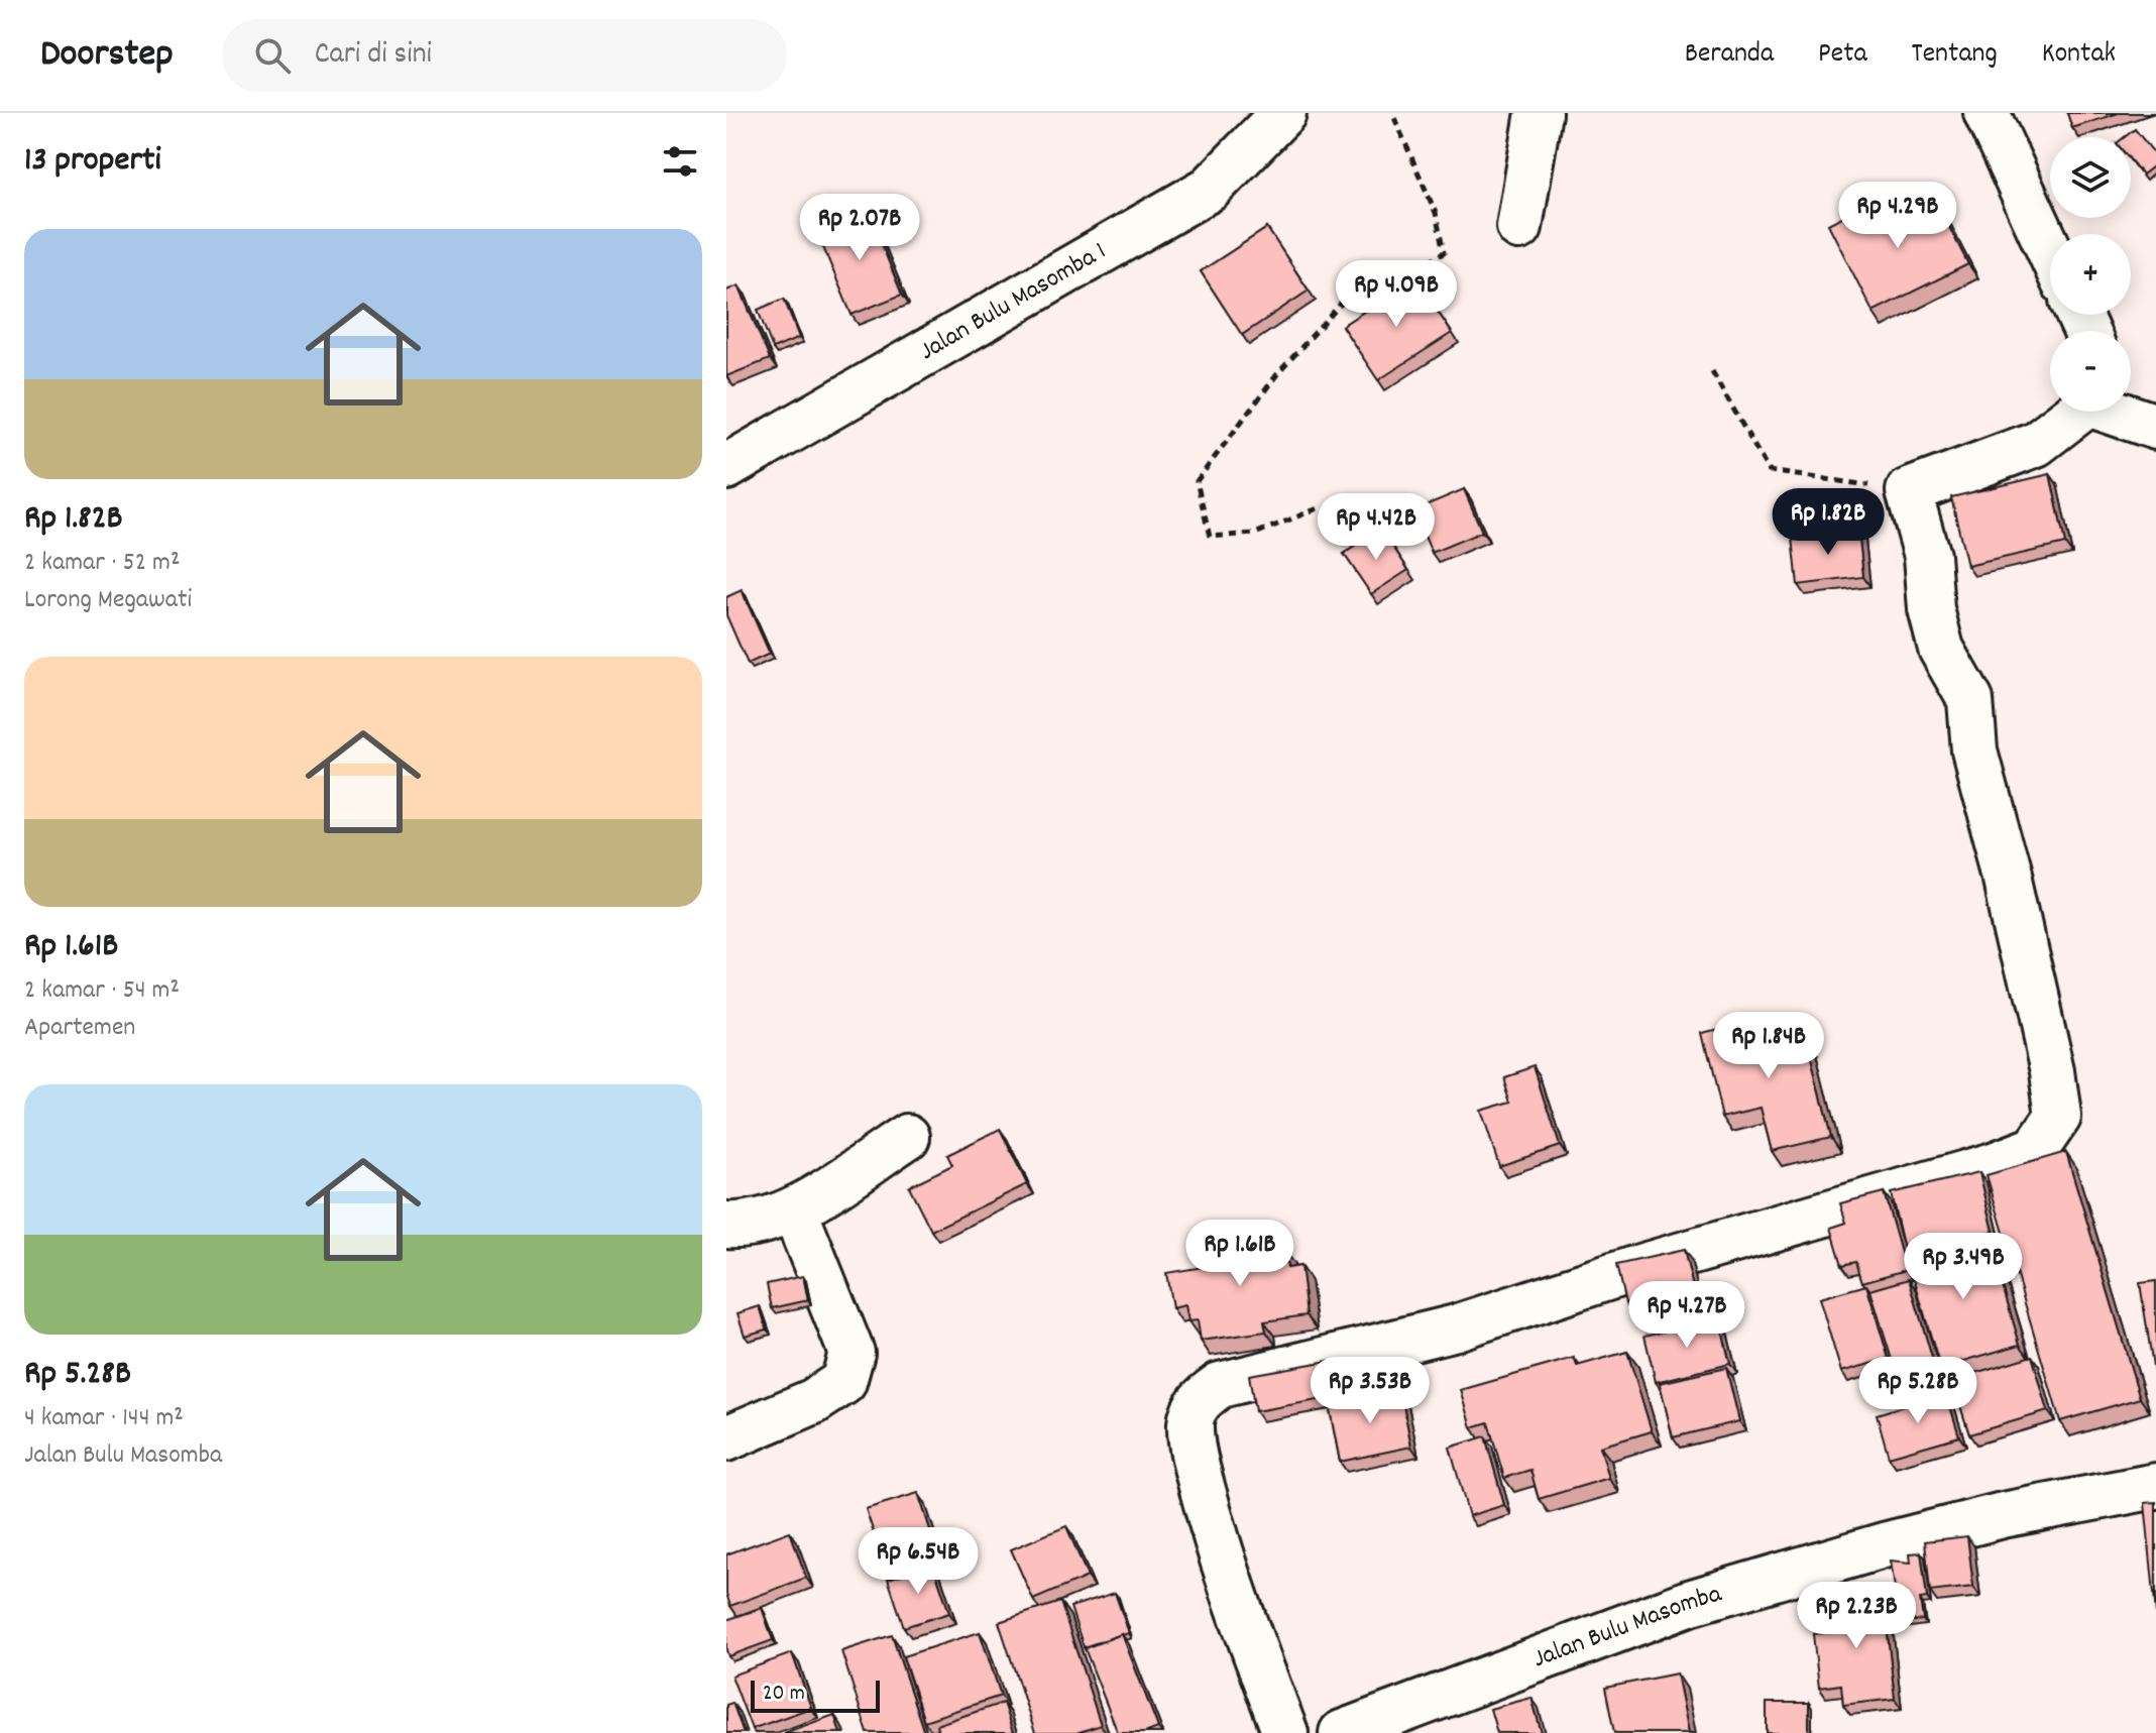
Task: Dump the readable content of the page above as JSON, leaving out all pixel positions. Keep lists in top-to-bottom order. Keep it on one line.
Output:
{"streets":{"street":["Jalan Bulu Masomba 1","Jalan Bulu Masomba"]},"scale_bar":"20 m","page":{"header":"Doorstep","search":"Cari di sini","nav":["Beranda","Peta","Tentang","Kontak"],"heading":"13 properti","map_buttons":["+","−"],"price":["Rp 4.29B","Rp 2.07B","Rp 4.09B","Rp 1.82B","Rp 4.42B","Rp 1.84B","Rp 1.61B","Rp 3.49B","Rp 4.27B","Rp 3.53B","Rp 5.28B","Rp 6.54B","Rp 2.23B"],"list":[{"name":"Rp 1.82B","note":"2 kamar · 52 m² · Lorong Megawati"},{"name":"Rp 1.61B","note":"2 kamar · 54 m² · Apartemen"},{"name":"Rp 5.28B","note":"4 kamar · 144 m² · Jalan Bulu Masomba"}],"scale":"20 m"}}
